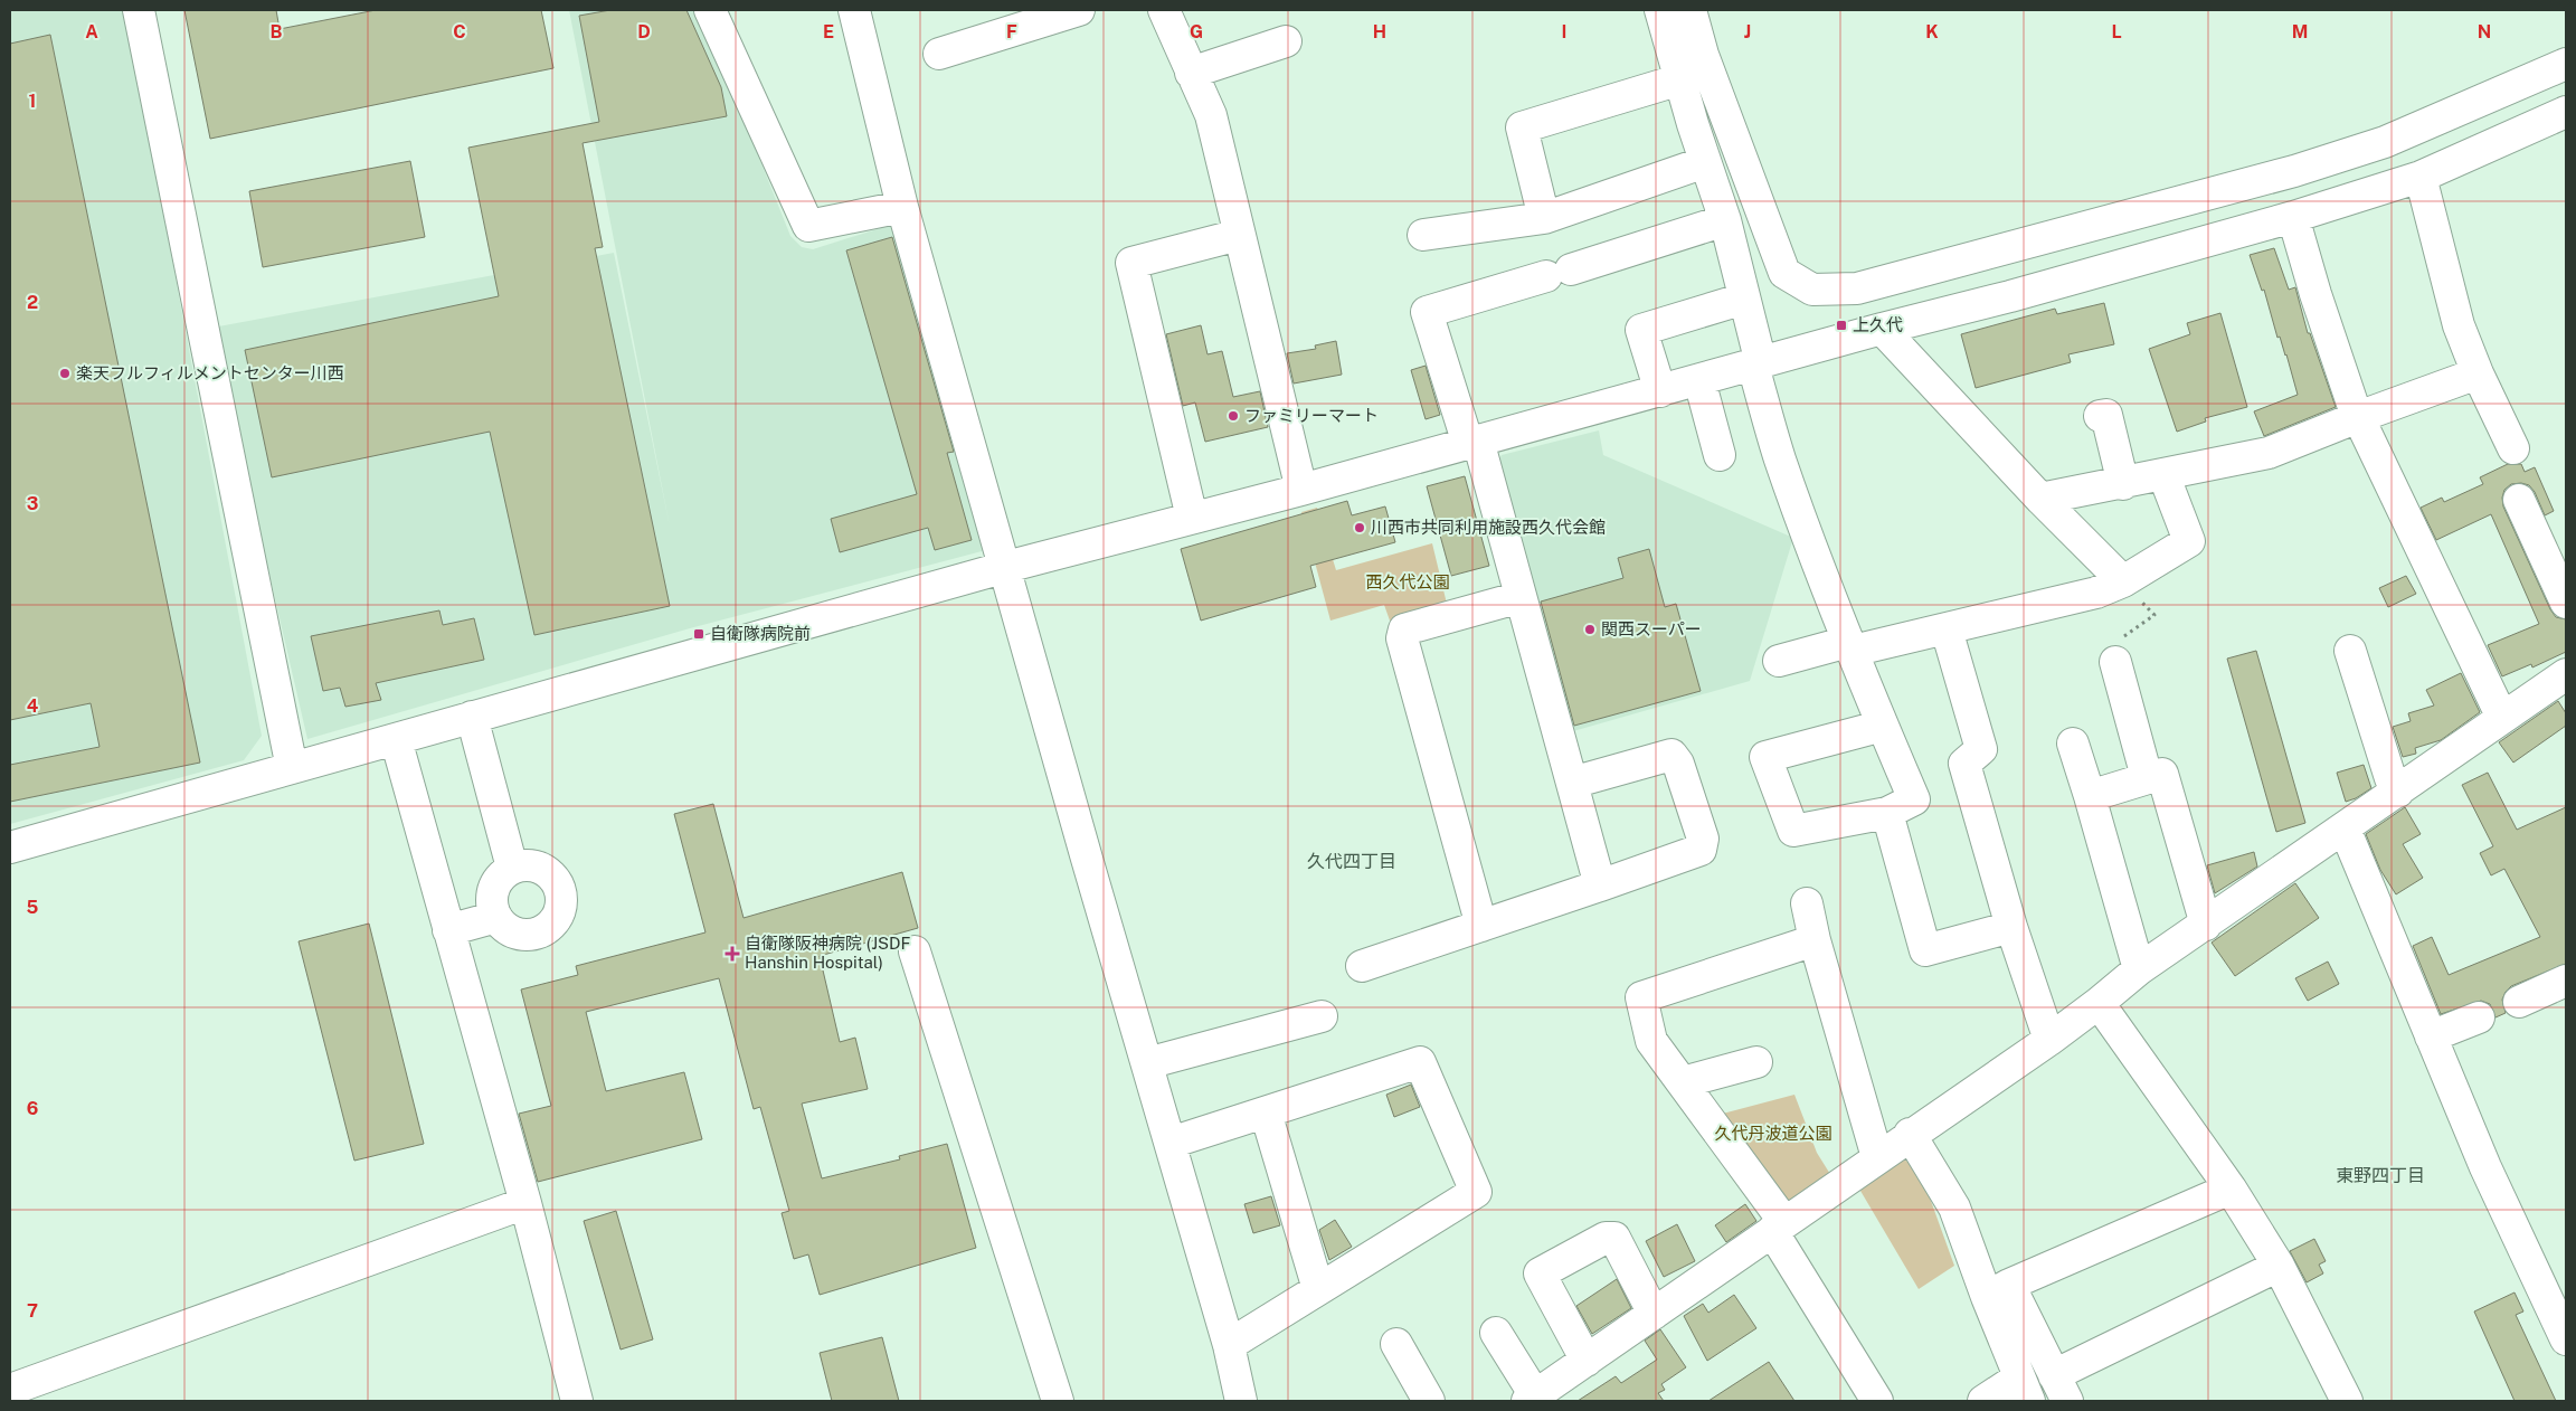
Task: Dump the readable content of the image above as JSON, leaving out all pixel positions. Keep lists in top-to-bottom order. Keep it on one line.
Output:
{"districts":["久代四丁目","東野四丁目"],"parks":["西久代公園","久代丹波道公園"],"places":{"transit":["上久代","自衛隊病院前"],"other":["楽天フルフィルメントセンター川西","ファミリーマート","川西市共同利用施設西久代会館","関西スーパー"],"health":["自衛隊阪神病院 (JSDF Hanshin Hospital)"]},"grid":{"columns":["A","B","C","D","E","F","G","H","I","J","K","L","M","N"],"rows":["1","2","3","4","5","6","7"]}}
